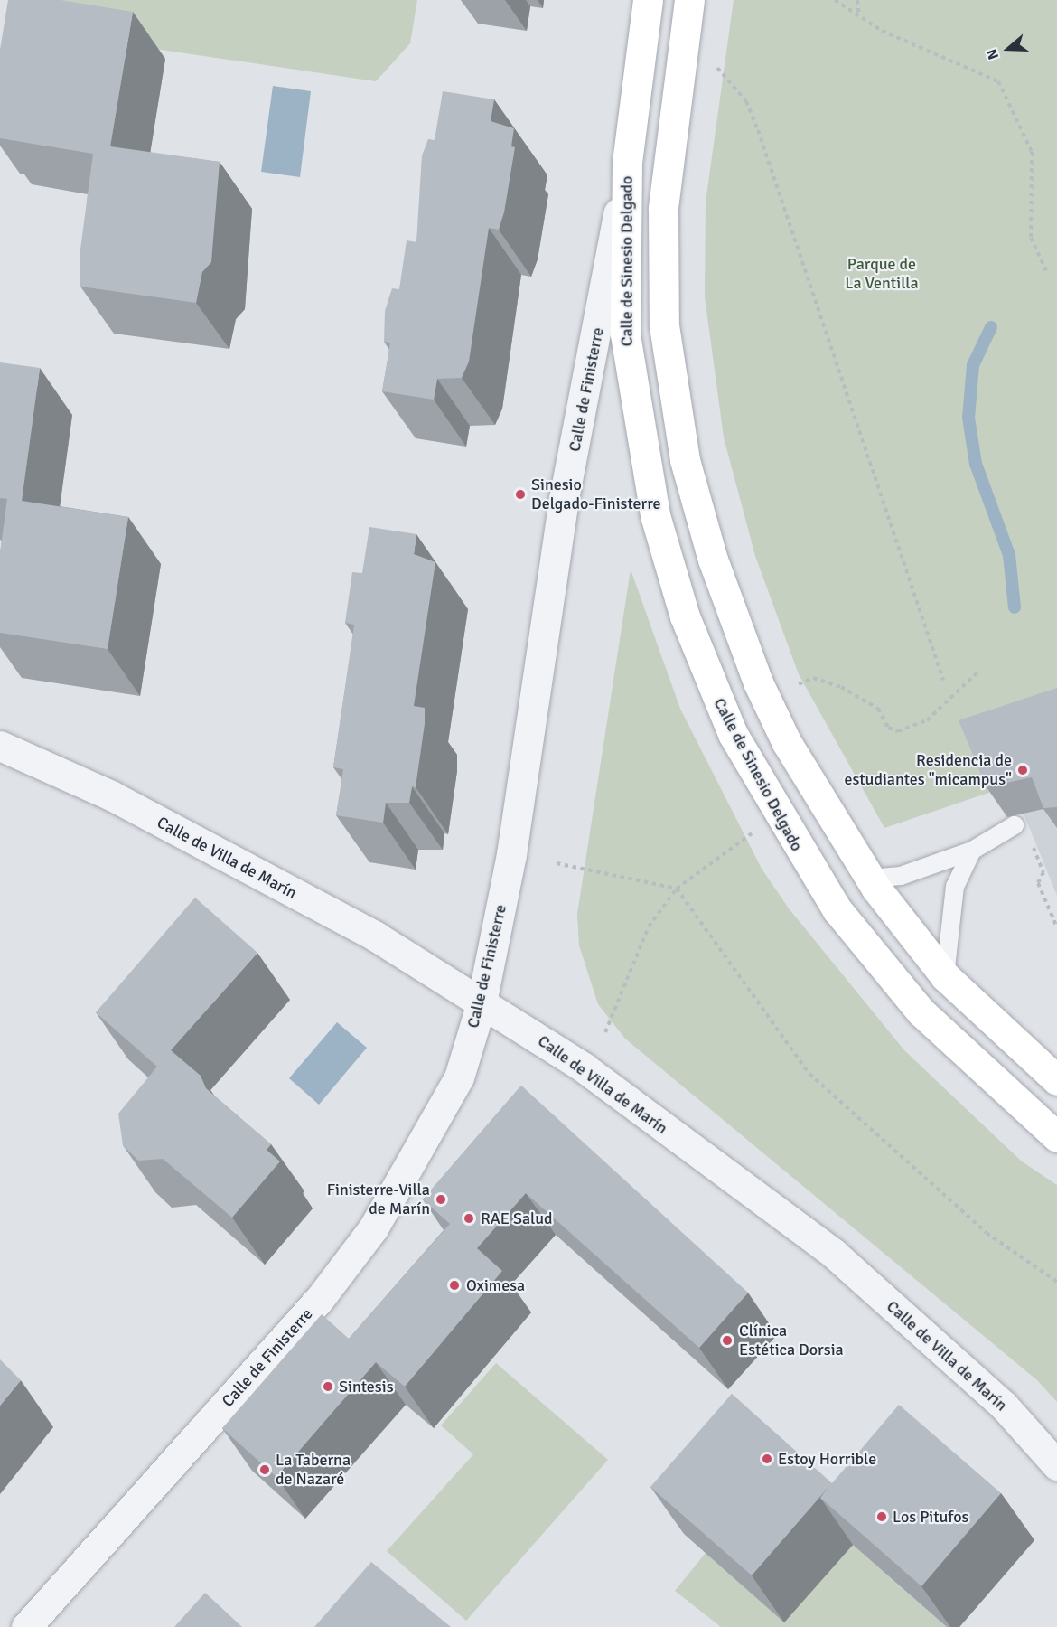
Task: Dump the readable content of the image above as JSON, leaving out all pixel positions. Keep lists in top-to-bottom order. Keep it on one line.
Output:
{"streets":{"main road":["Calle de Sinesio Delgado"],"street":["Calle de Finisterre","Calle de Villa de Marín"]},"crossings":[["Calle de Sinesio Delgado","Calle de Finisterre"],["Calle de Finisterre","Calle de Villa de Marín"]],"parks":["Parque de La Ventilla"],"places":["Sinesio Delgado-Finisterre","Residencia de estudiantes \"micampus\"","Finisterre-Villa de Marín","RAE Salud","Oximesa","Clínica Estética Dorsia","Sintesis","Estoy Horrible","La Taberna de Nazaré","Los Pitufos"],"north":"left"}
